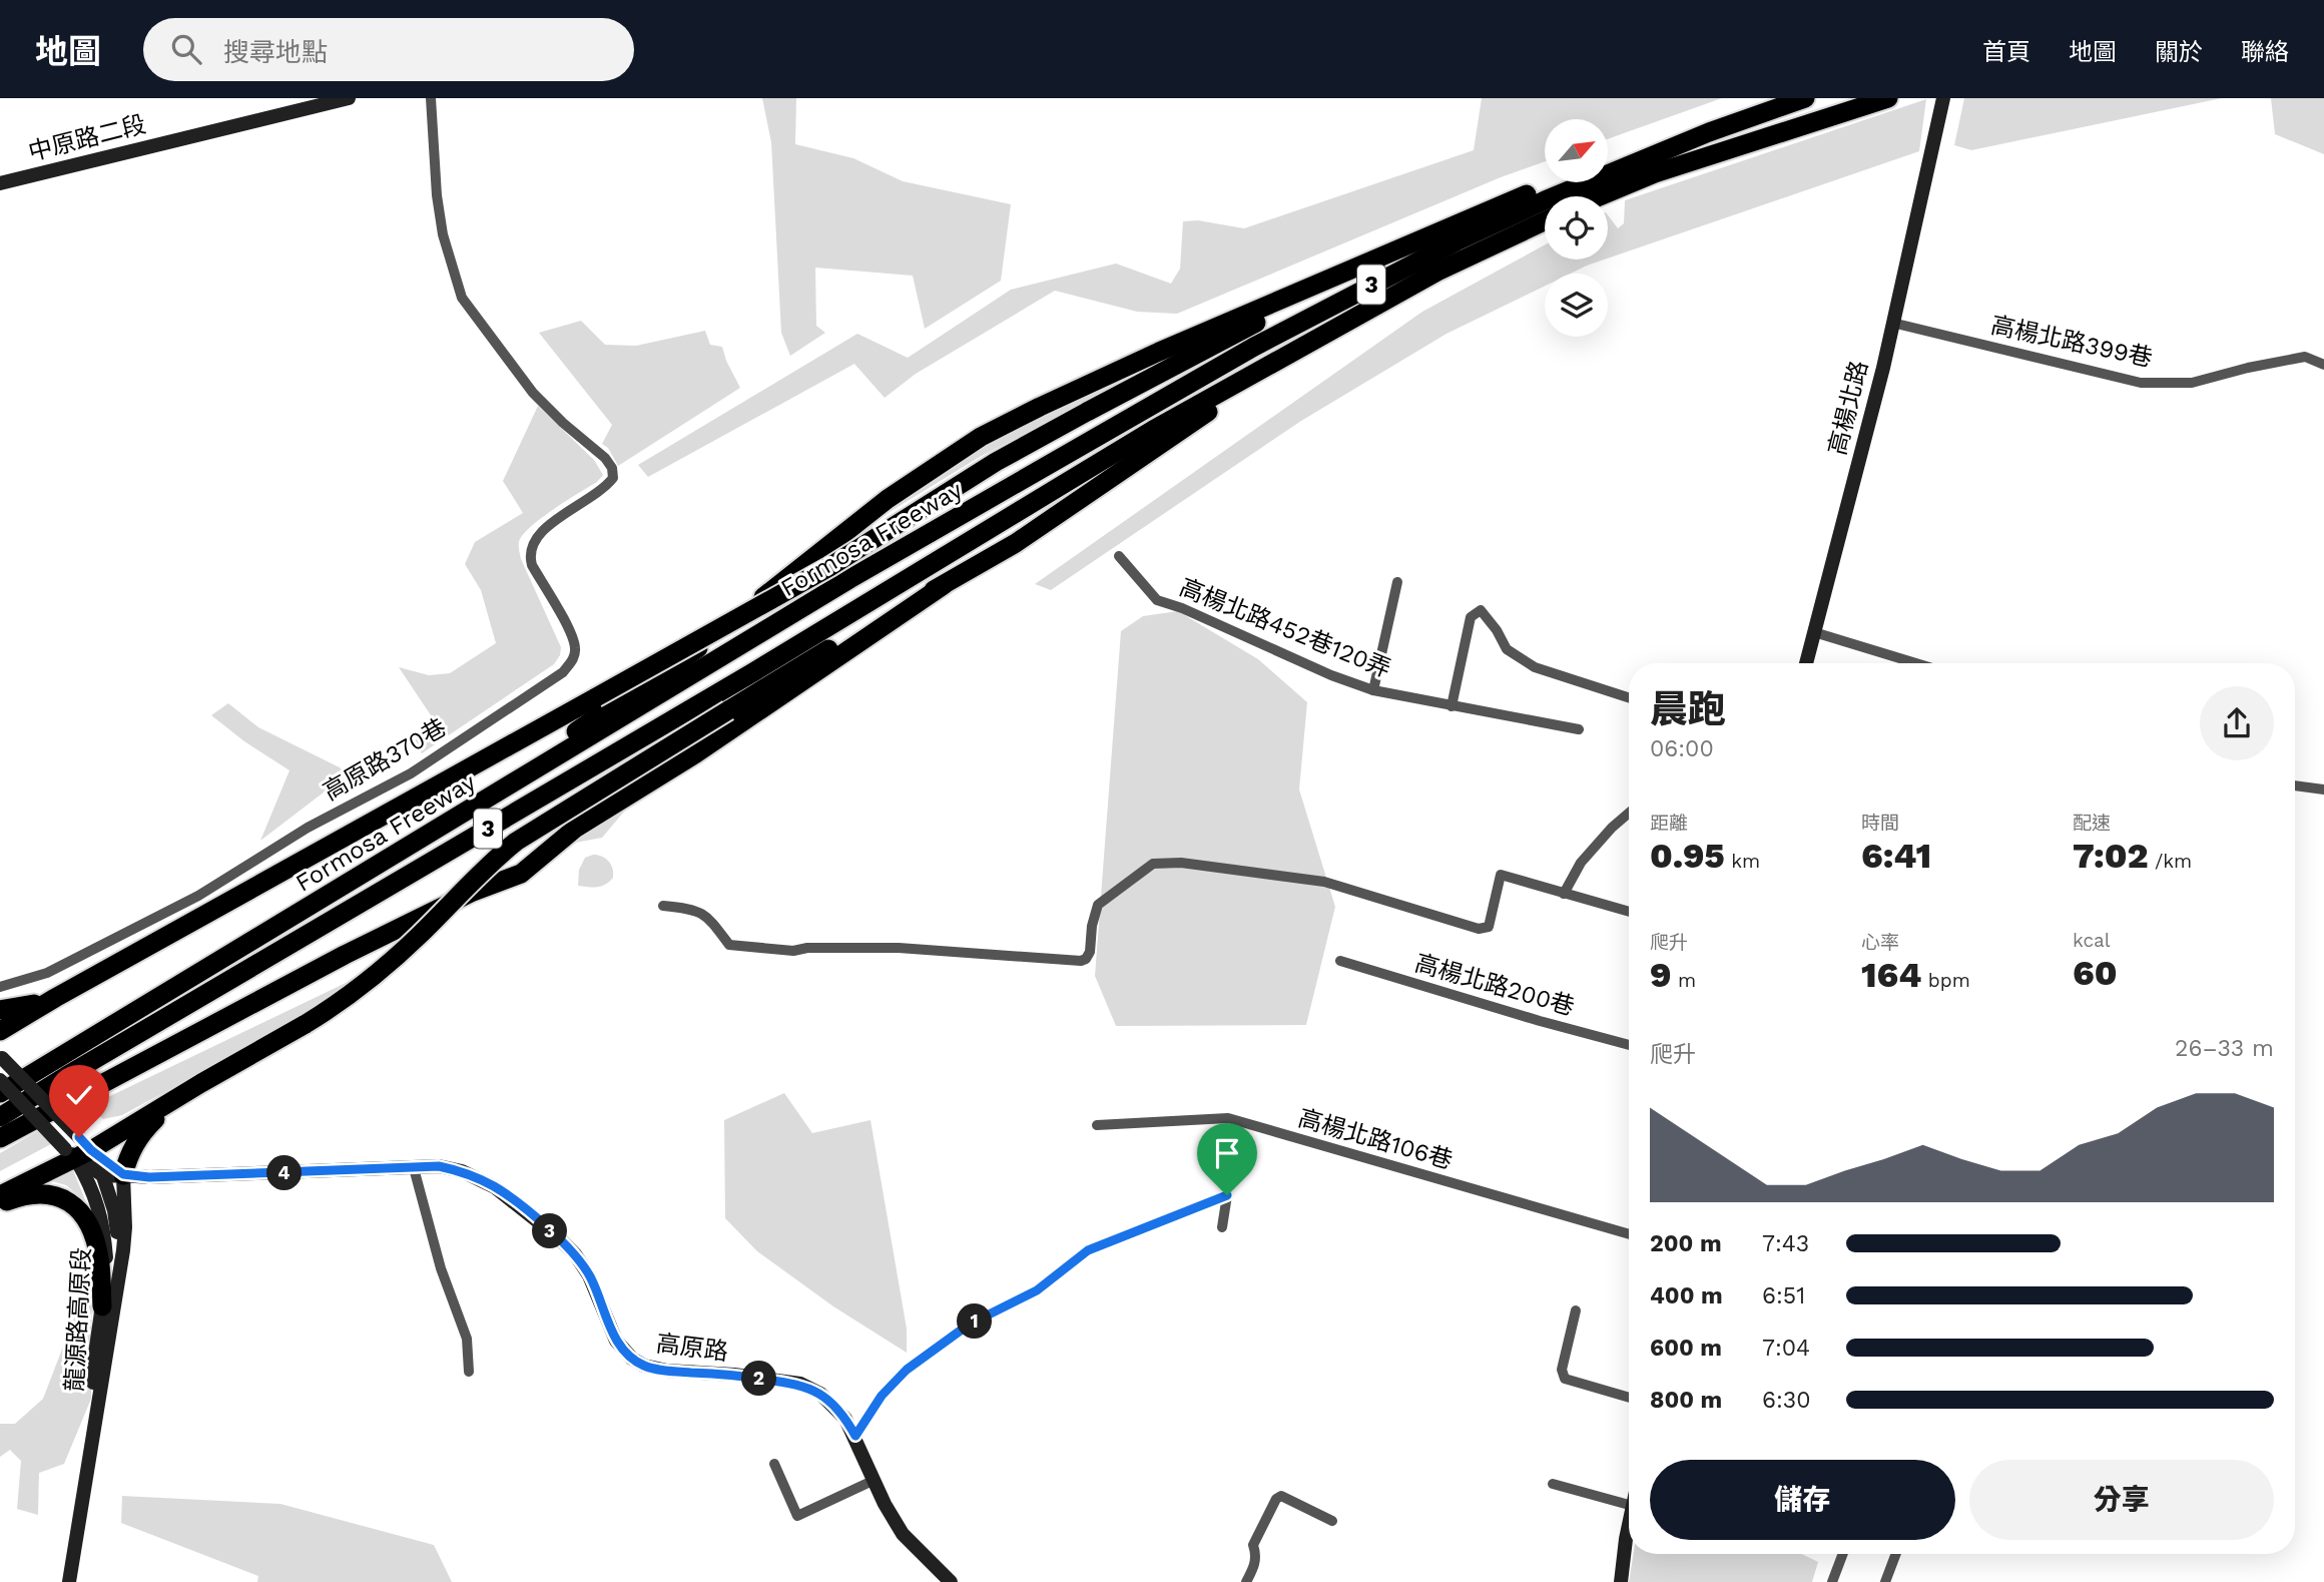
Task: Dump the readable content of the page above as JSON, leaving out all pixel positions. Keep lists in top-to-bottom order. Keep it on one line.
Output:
{"streets":{"highway":["3","Formosa Freeway"],"street":["中原路二段","高楊北路399巷","高楊北路","高楊北路452巷120弄","高原路370巷","高楊北路200巷","高楊北路106巷","龍源路高原段","高原路"]},"crossings":[["高楊北路399巷","高楊北路"],["龍源路高原段","高原路"]],"north":"top right","page":{"header":"地圖","search":"搜尋地點","nav":["首頁","地圖","關於","聯絡"],"heading":["晨跑","06:00"],"stats":[["距離","0.95 km"],["時間","6:41"],["配速","7:02 /km"],["爬升","9 m"],["心率","164 bpm"],["kcal","60"]],"chart":["爬升","26–33 m"],"pins":["4","3","1","2"],"list":[{"name":"200 m","note":"7:43"},{"name":"400 m","note":"6:51"},{"name":"600 m","note":"7:04"},{"name":"800 m","note":"6:30"}],"buttons":["儲存","分享"]}}
